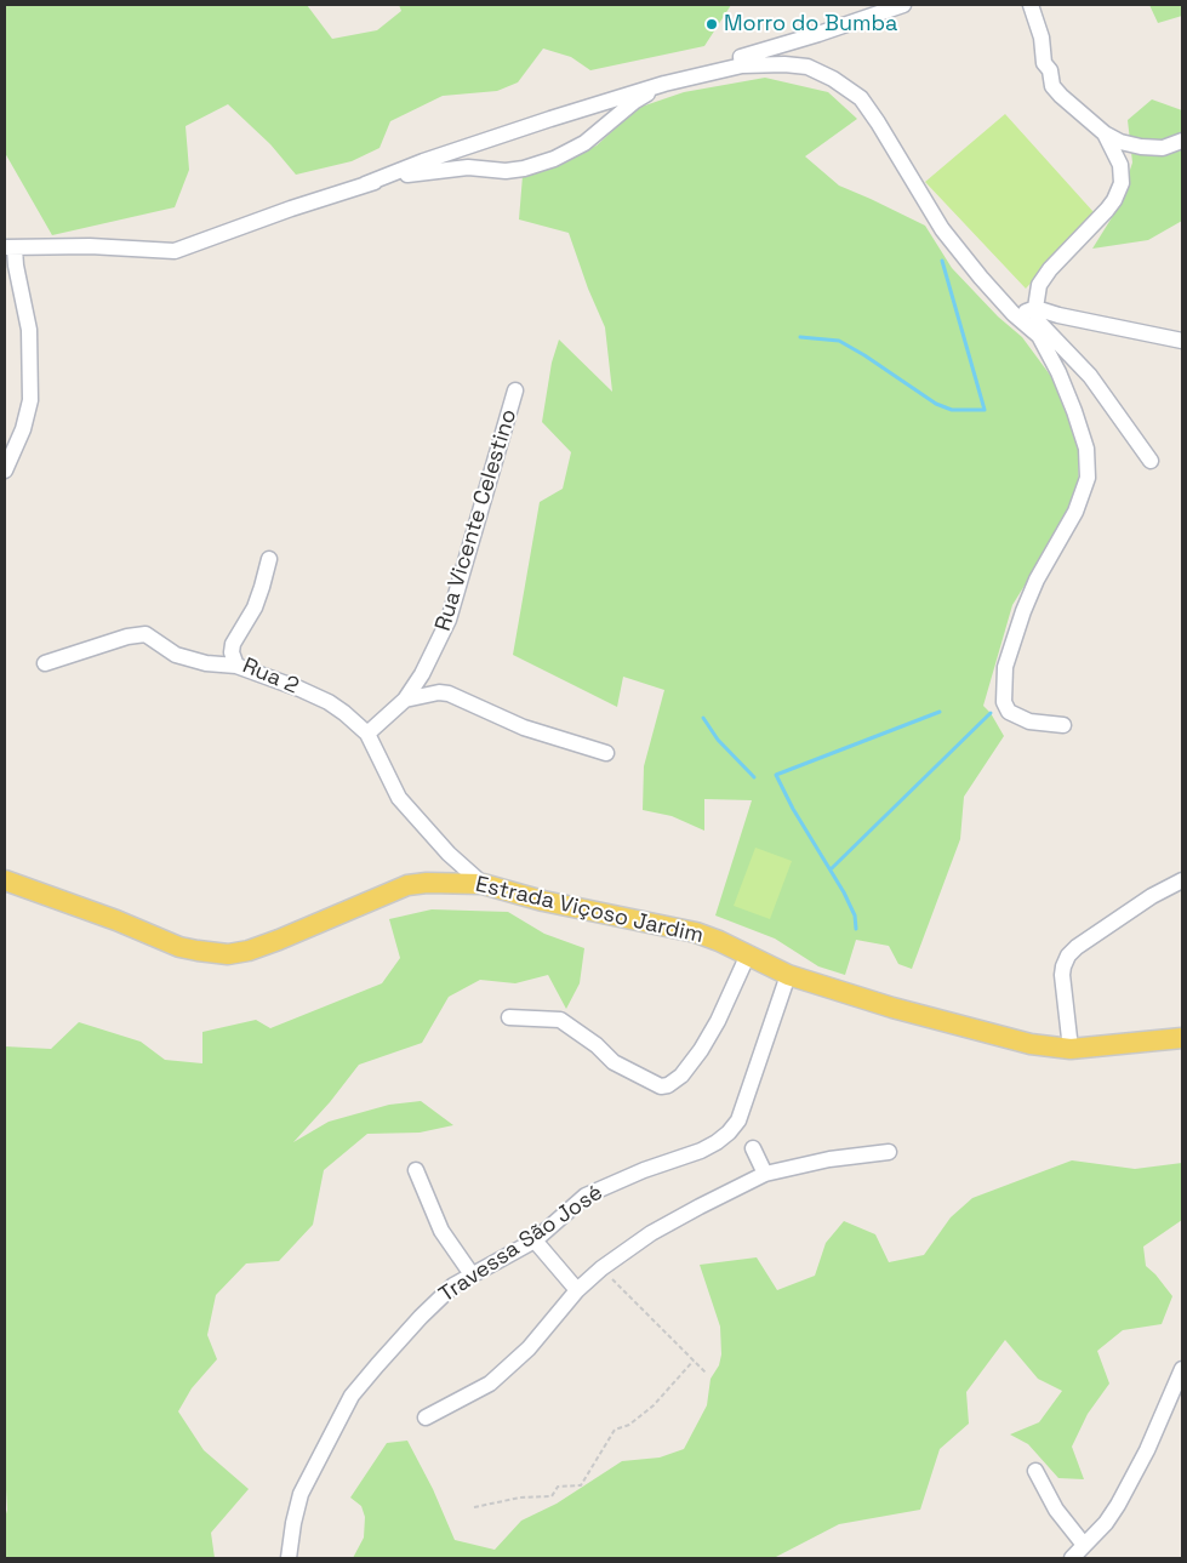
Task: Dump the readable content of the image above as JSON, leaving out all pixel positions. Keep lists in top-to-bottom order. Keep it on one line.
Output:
{"streets":{"main road":["Estrada Viçoso Jardim"],"street":["Rua Vicente Celestino","Rua 2","Travessa São José"]},"crossings":[["Rua Vicente Celestino","Rua 2"],["Estrada Viçoso Jardim","Travessa São José"]],"places":["Morro do Bumba"]}
